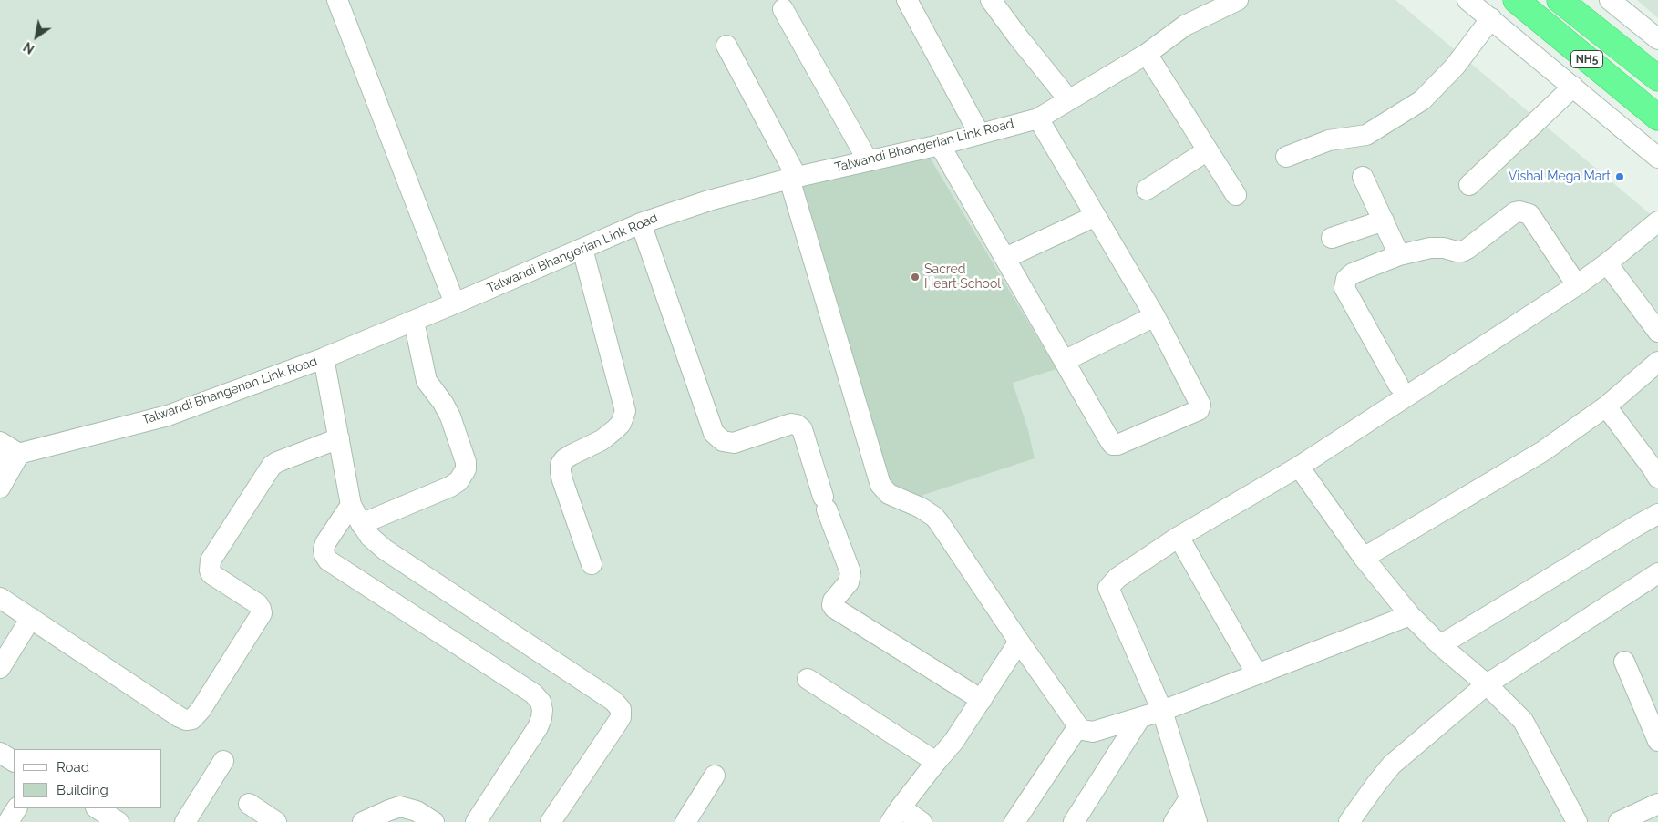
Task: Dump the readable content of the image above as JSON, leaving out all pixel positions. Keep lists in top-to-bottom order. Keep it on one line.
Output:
{"streets":{"highway":["NH5"],"street":["Talwandi Bhangerian Link Road"]},"places":["Vishal Mega Mart","Sacred Heart School"],"legend":["Road","Building"],"north":"bottom left"}
